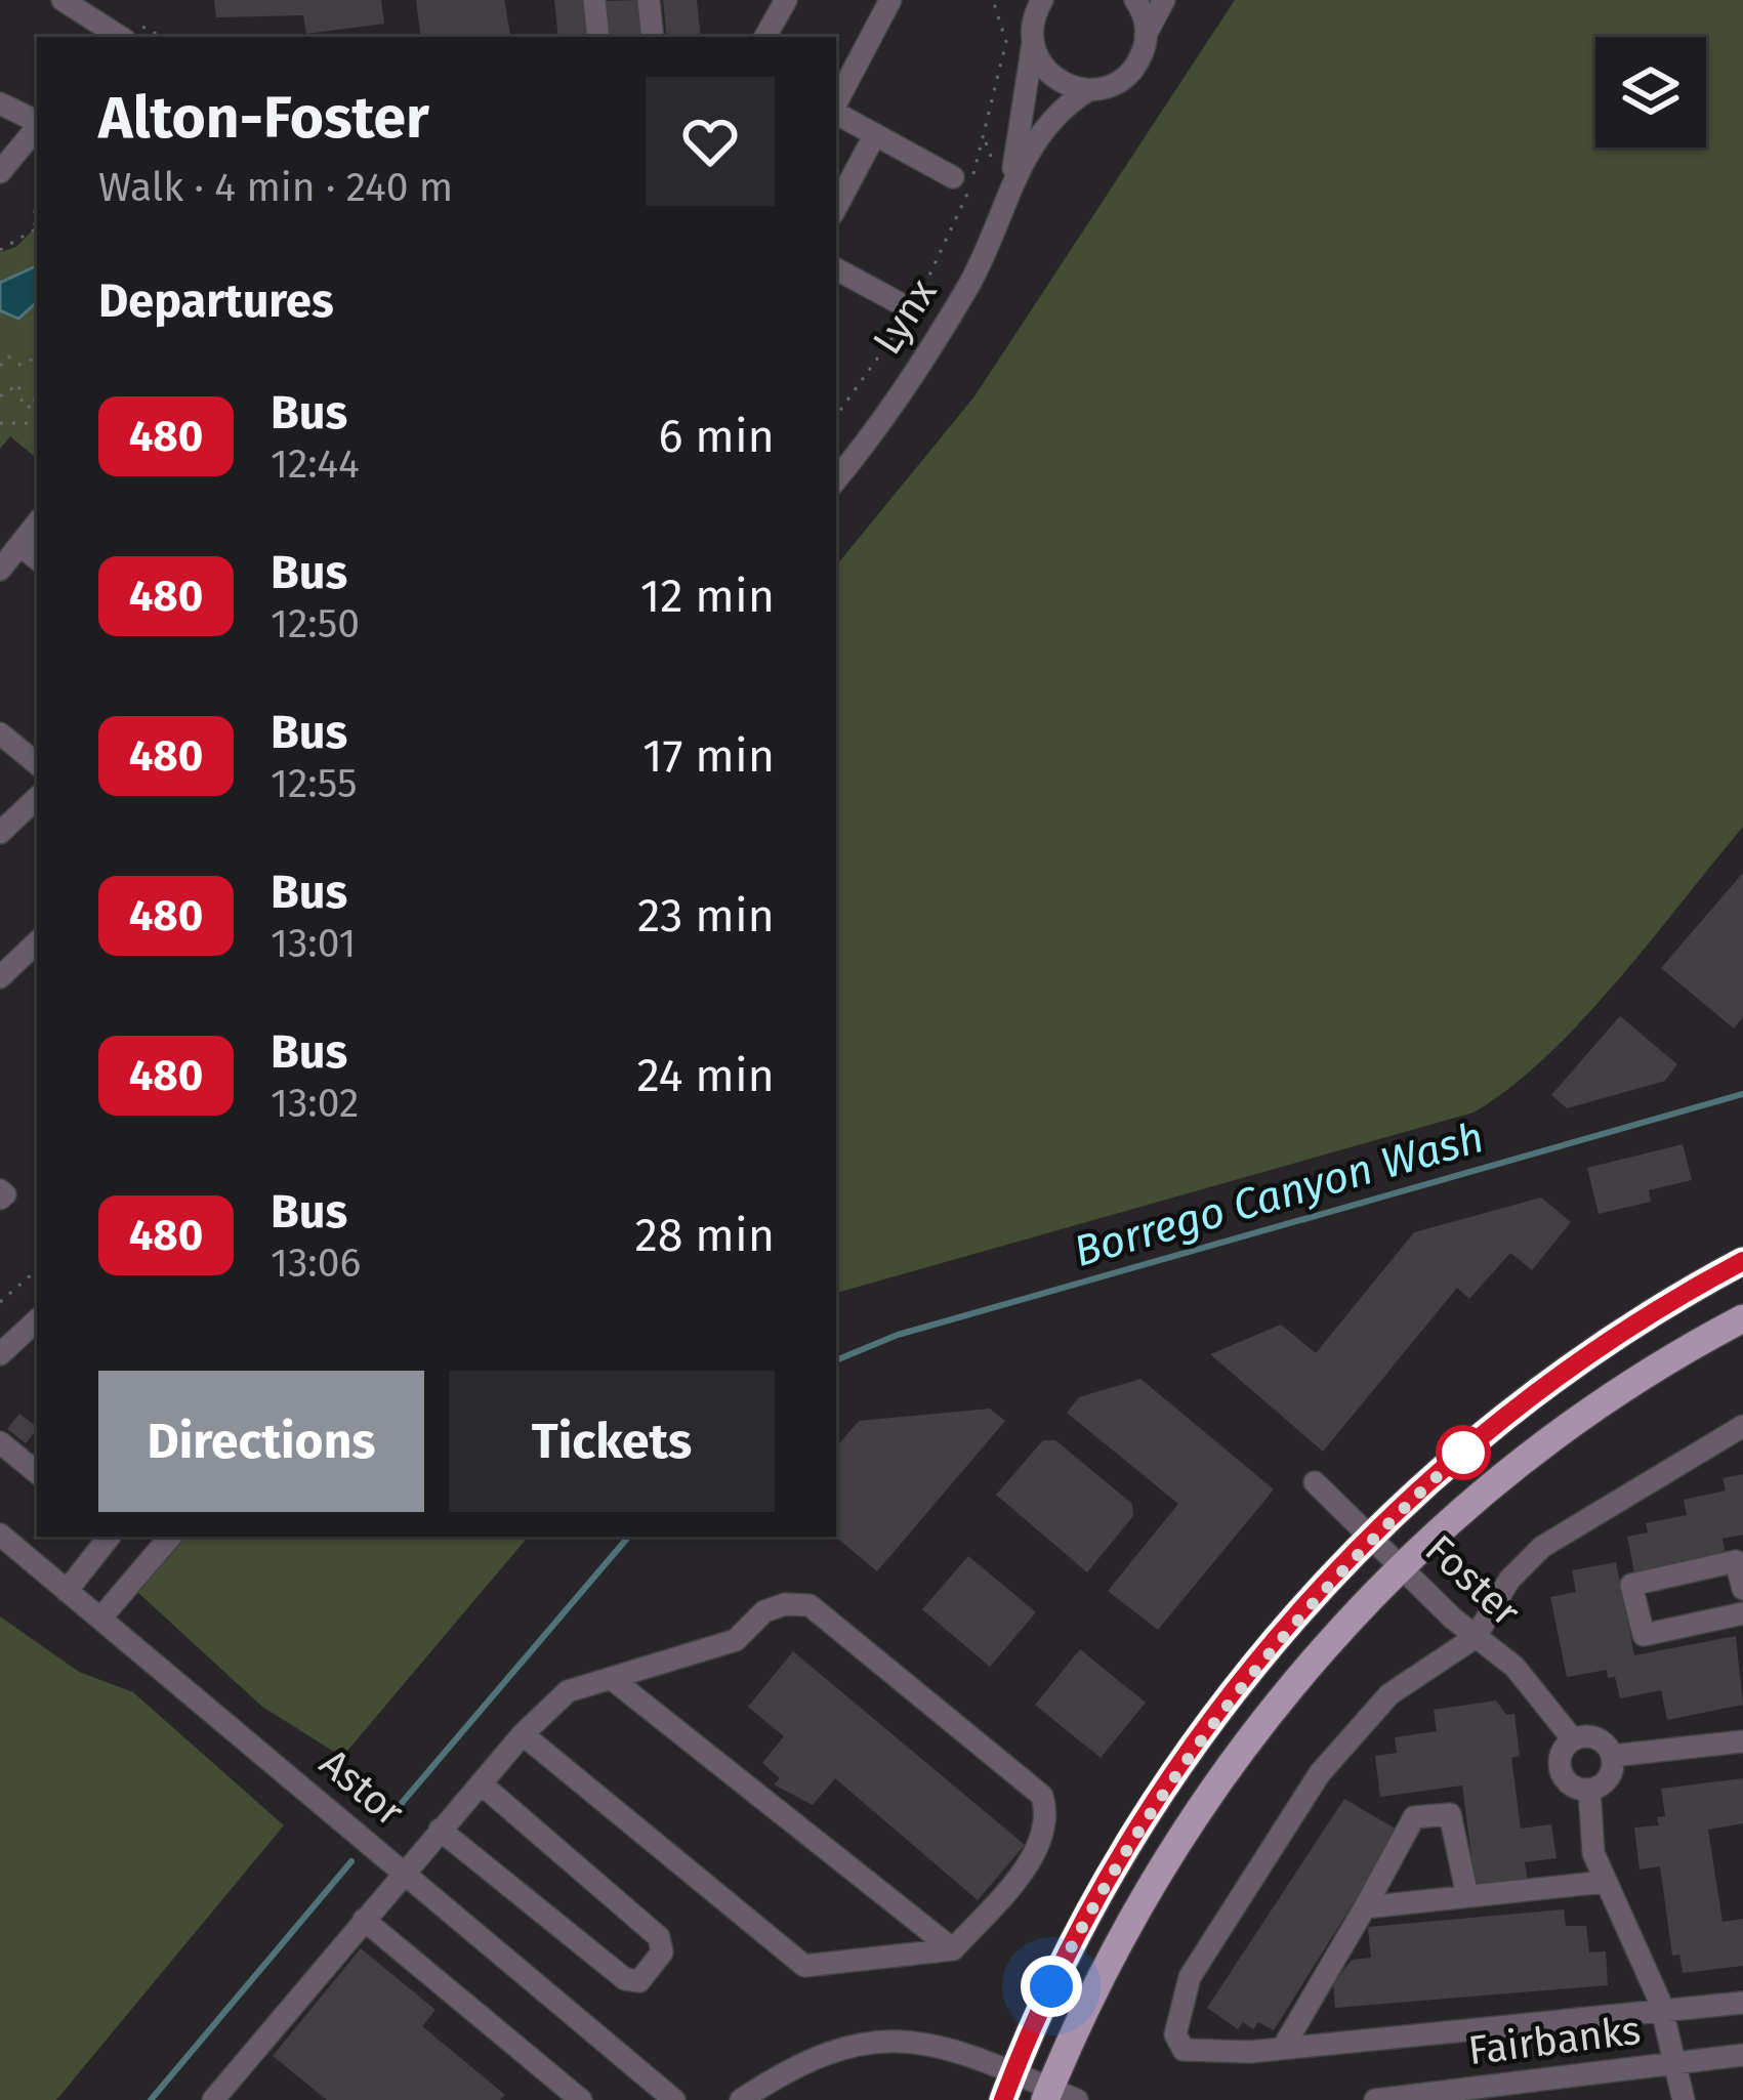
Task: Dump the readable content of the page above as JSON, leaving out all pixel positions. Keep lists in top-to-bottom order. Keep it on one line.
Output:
{"streets":{"street":["Lynx","Foster","Astor","Fairbanks"]},"water":["Borrego Canyon Wash"],"lines":["bus line 480"],"page":{"heading":[["Alton-Foster","Walk · 4 min · 240 m"],"Departures"],"list":[{"mark":"480","name":"Bus","note":"12:44","value":"6 min"},{"mark":"480","name":"Bus","note":"12:50","value":"12 min"},{"mark":"480","name":"Bus","note":"12:55","value":"17 min"},{"mark":"480","name":"Bus","note":"13:01","value":"23 min"},{"mark":"480","name":"Bus","note":"13:02","value":"24 min"},{"mark":"480","name":"Bus","note":"13:06","value":"28 min"}],"buttons":["Directions","Tickets"]}}
